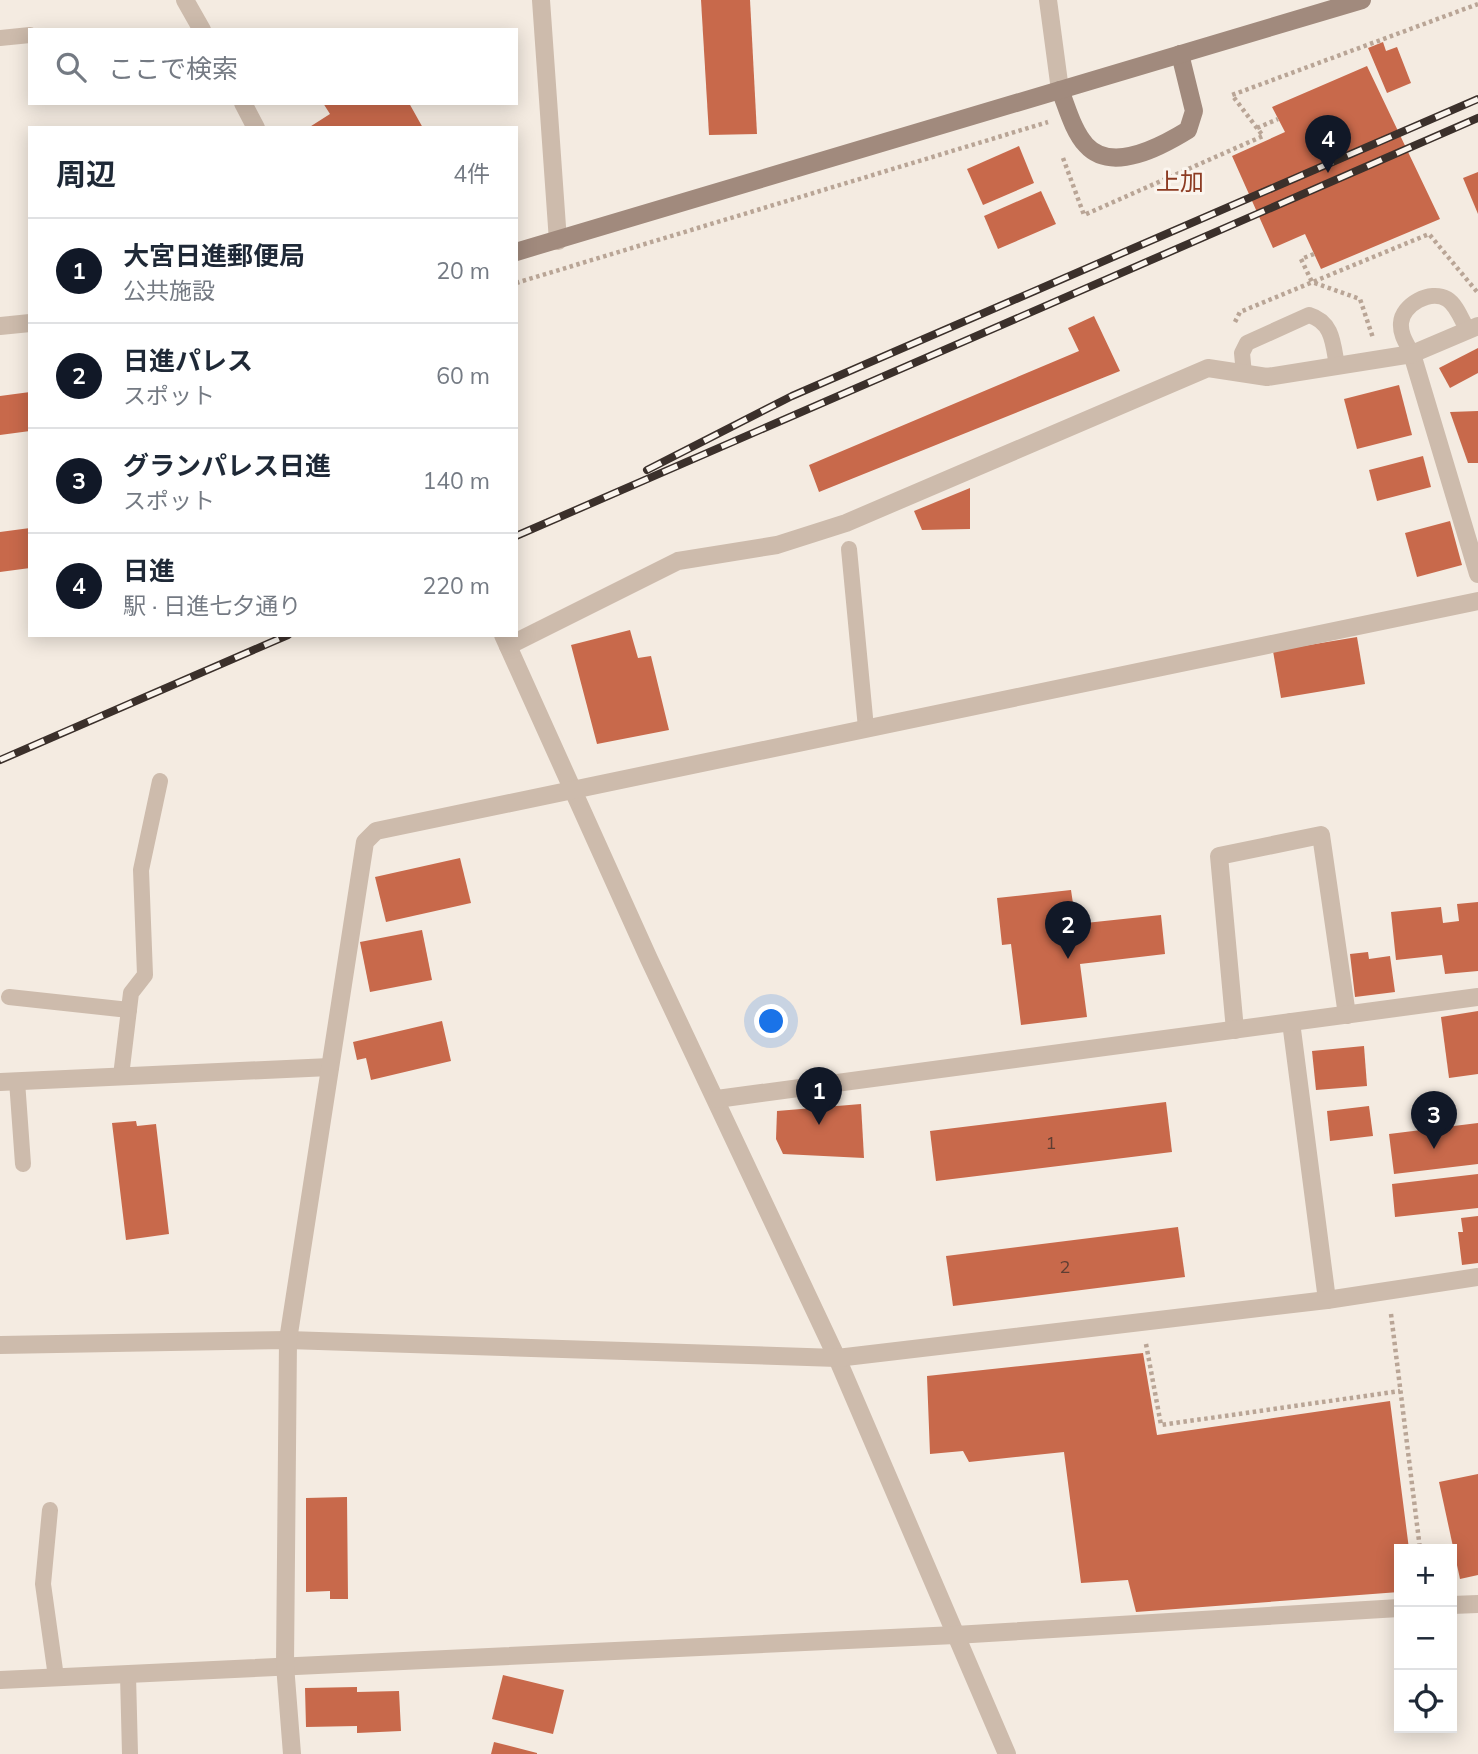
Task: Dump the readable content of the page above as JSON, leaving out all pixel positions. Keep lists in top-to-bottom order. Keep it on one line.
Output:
{"districts":["上加"],"house_numbers":["1","2"],"page":{"search":"ここで検索","pins":["4","2","1","3"],"heading":["周辺","4件"],"list":[{"mark":"1","name":"大宮日進郵便局","note":"公共施設","value":"20 m"},{"mark":"2","name":"日進パレス","note":"スポット","value":"60 m"},{"mark":"3","name":"グランパレス日進","note":"スポット","value":"140 m"},{"mark":"4","name":"日進","note":"駅 · 日進七夕通り","value":"220 m"}],"map_buttons":["+","−"]}}
